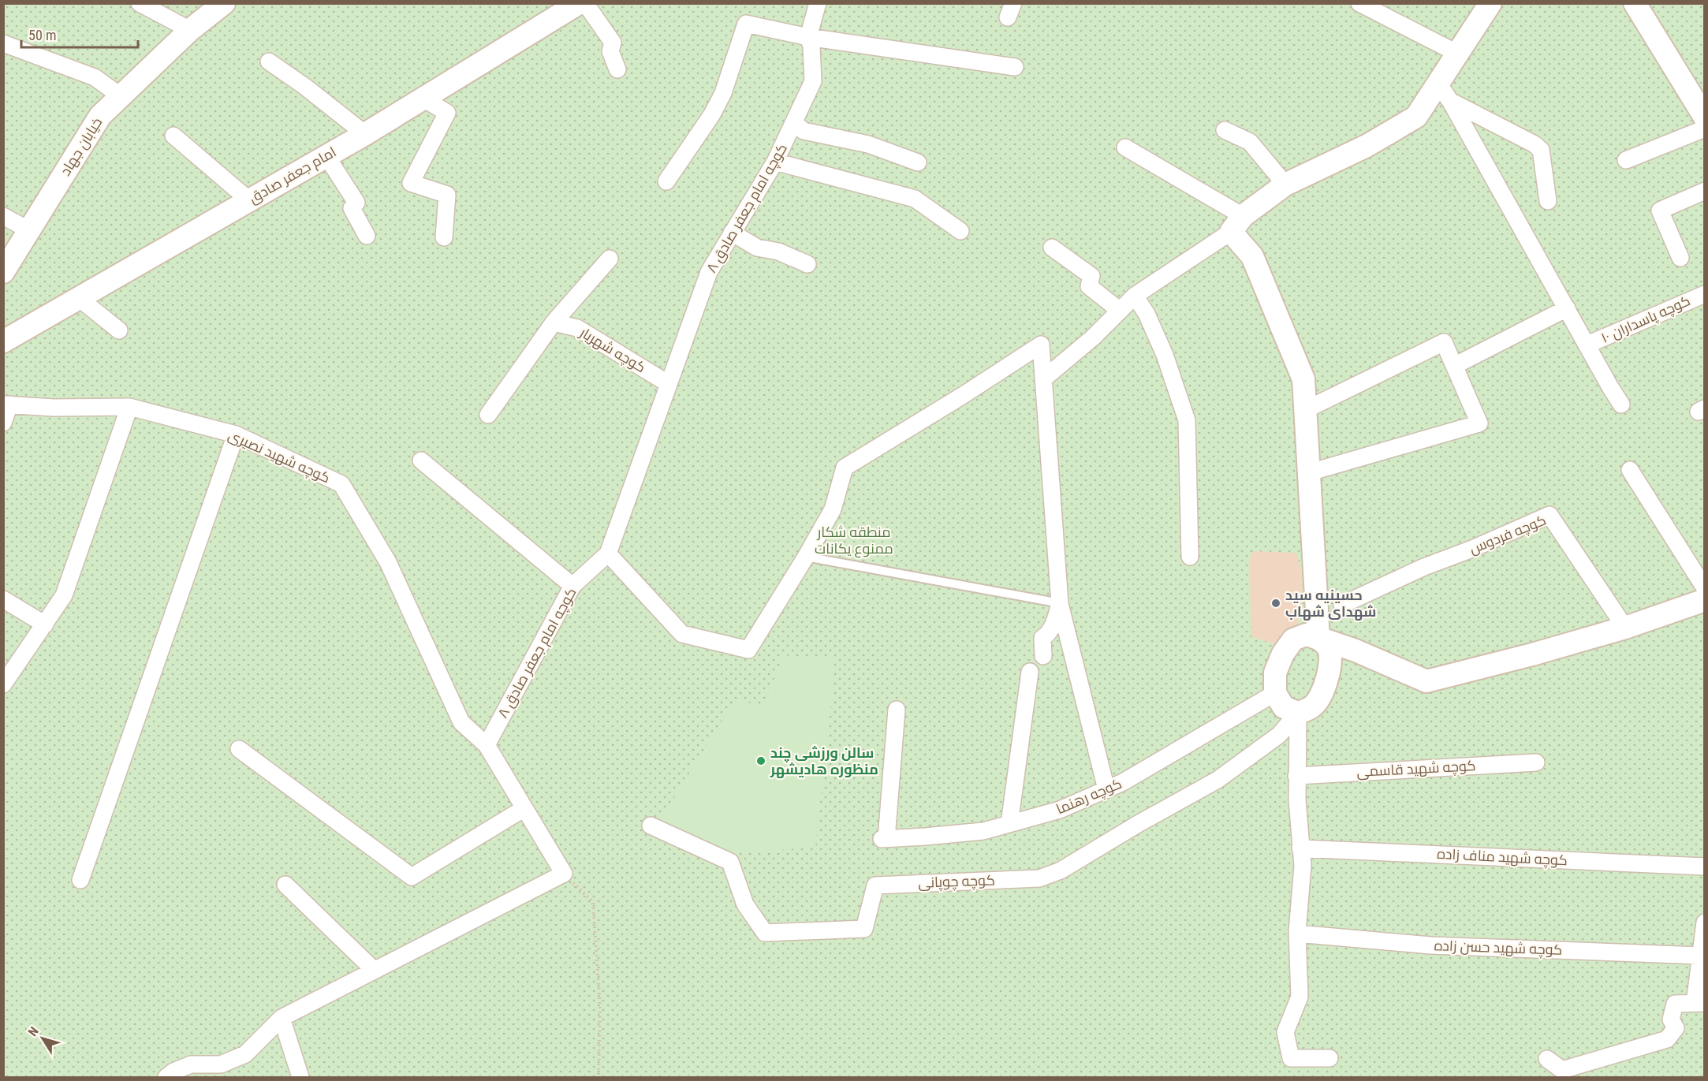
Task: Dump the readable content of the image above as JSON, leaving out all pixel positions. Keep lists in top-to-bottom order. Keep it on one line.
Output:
{"streets":{"main road":["خیابان جهاد","امام جعفر صادق"],"street":["کوچه امام جعفر صادق ۸","کوچه پاسداران ۱۰","کوچه شهریار","کوچه شهید نصیری","کوچه فردوس","کوچه شهید قاسمی","کوچه رهنما","کوچه شهید مناف زاده","کوچه چوپانی","کوچه شهید حسن زاده"]},"crossings":[["کوچه امام جعفر صادق ۸","کوچه شهریار"],["کوچه امام جعفر صادق ۸","کوچه شهید نصیری"],["کوچه رهنما","کوچه چوپانی"]],"parks":["منطقه شکار ممنوع یکانات"],"places":["حسینیه سید شهدای شهاب","سالن ورزشی چند منظوره هادیشهر"],"scale_bar":"50 m","north":"top left"}
